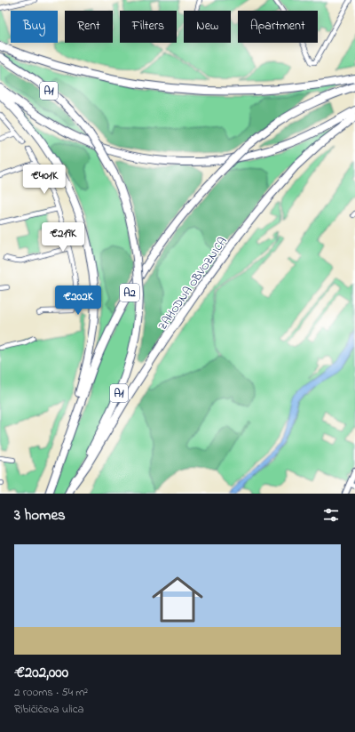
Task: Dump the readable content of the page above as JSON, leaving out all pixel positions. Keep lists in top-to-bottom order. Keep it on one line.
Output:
{"streets":{"highway":["A1","ZAHODNA OBVOZNICA","A2"]},"crossings":[["A1","ZAHODNA OBVOZNICA"]],"page":{"chip":["Buy","Rent","Filters","New","Apartment"],"price":["€401K","€219K","€202K"],"heading":"3 homes","list":[{"name":"€202,000","note":"2 rooms · 54 m² · Ribičičeva ulica"}]}}
